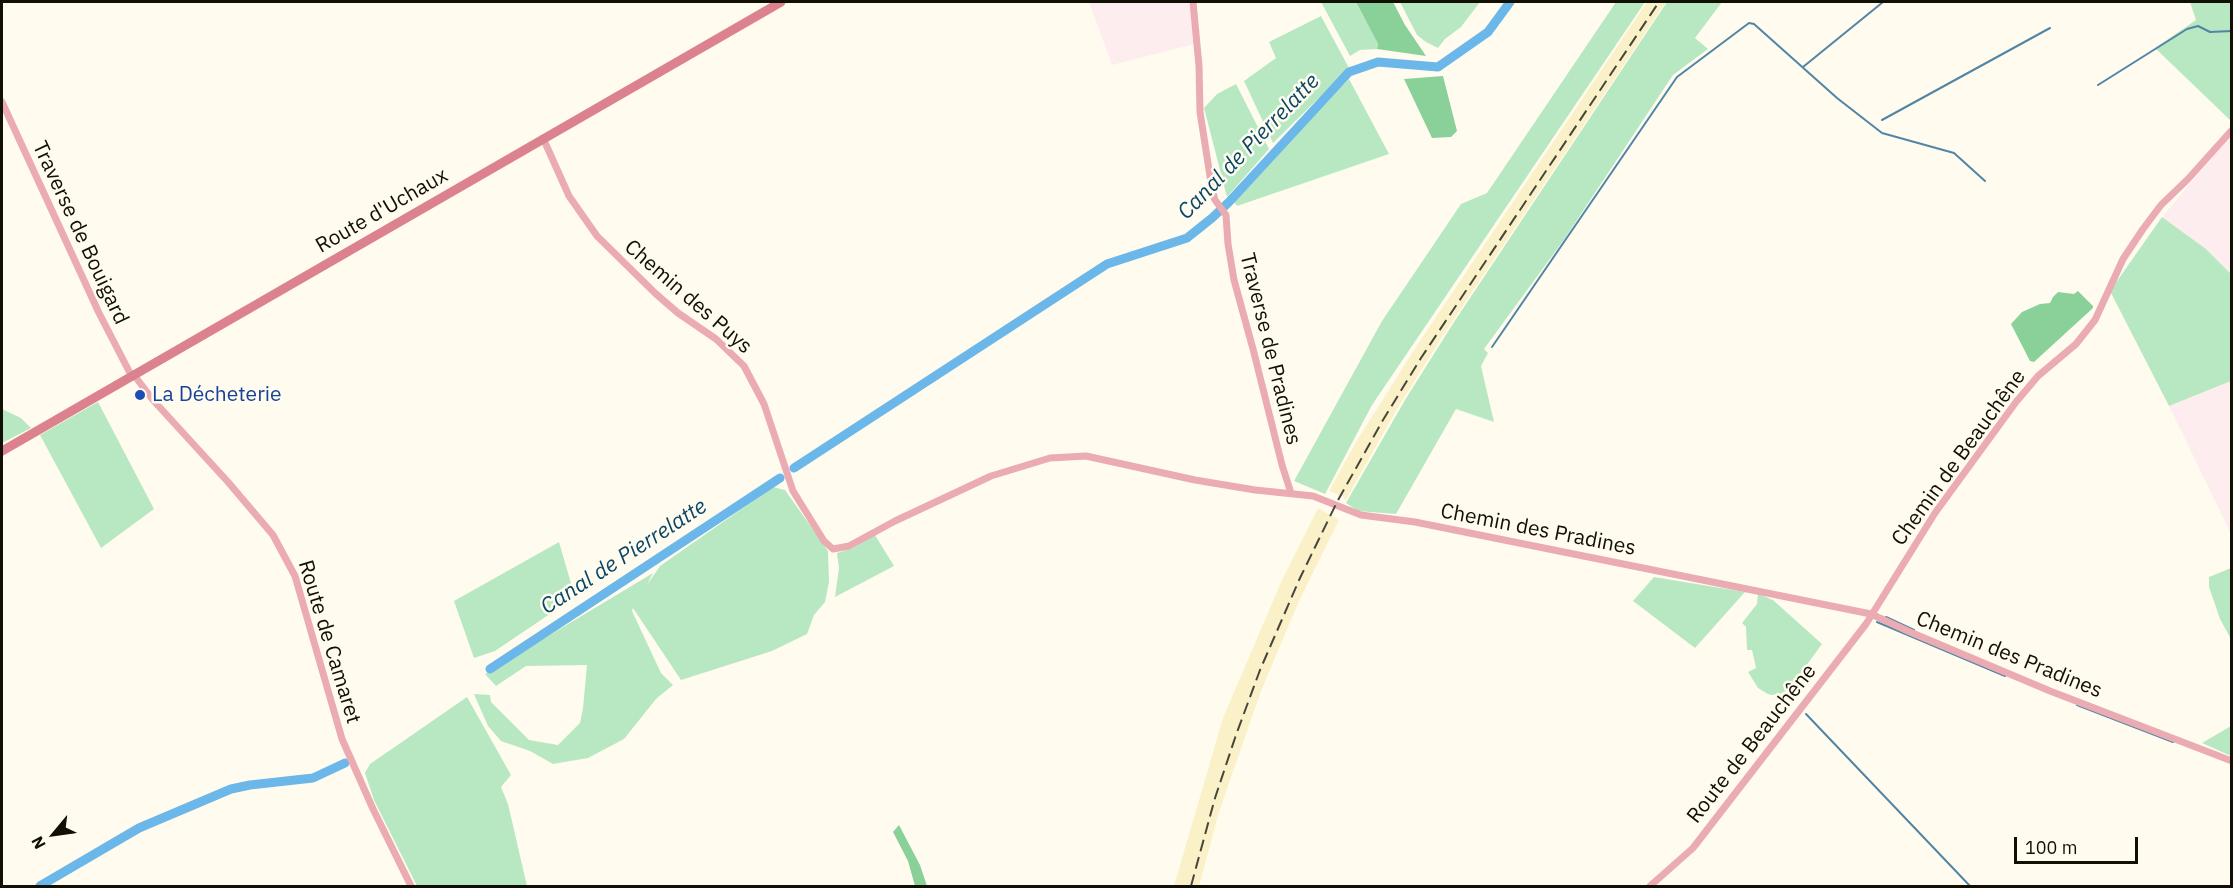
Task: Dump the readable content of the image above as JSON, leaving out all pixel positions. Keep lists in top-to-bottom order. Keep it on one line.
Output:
{"streets":{"main road":["Route d'Uchaux"],"street":["Traverse de Bouigard","Chemin des Puys","Traverse de Pradines","Chemin de Beauchêne","Chemin des Pradines","Route de Camaret","Route de Beauchêne"]},"crossings":[["Route d'Uchaux","Traverse de Bouigard"],["Route d'Uchaux","Chemin des Puys"],["Route d'Uchaux","Route de Camaret"],["Traverse de Bouigard","Route de Camaret"],["Chemin des Puys","Chemin des Pradines"],["Traverse de Pradines","Chemin des Pradines"],["Chemin de Beauchêne","Chemin des Pradines"],["Chemin de Beauchêne","Route de Beauchêne"],["Chemin des Pradines","Route de Beauchêne"]],"water":["Canal de Pierrelatte"],"places":["La Décheterie"],"scale_bar":"100 m","north":"bottom left"}
